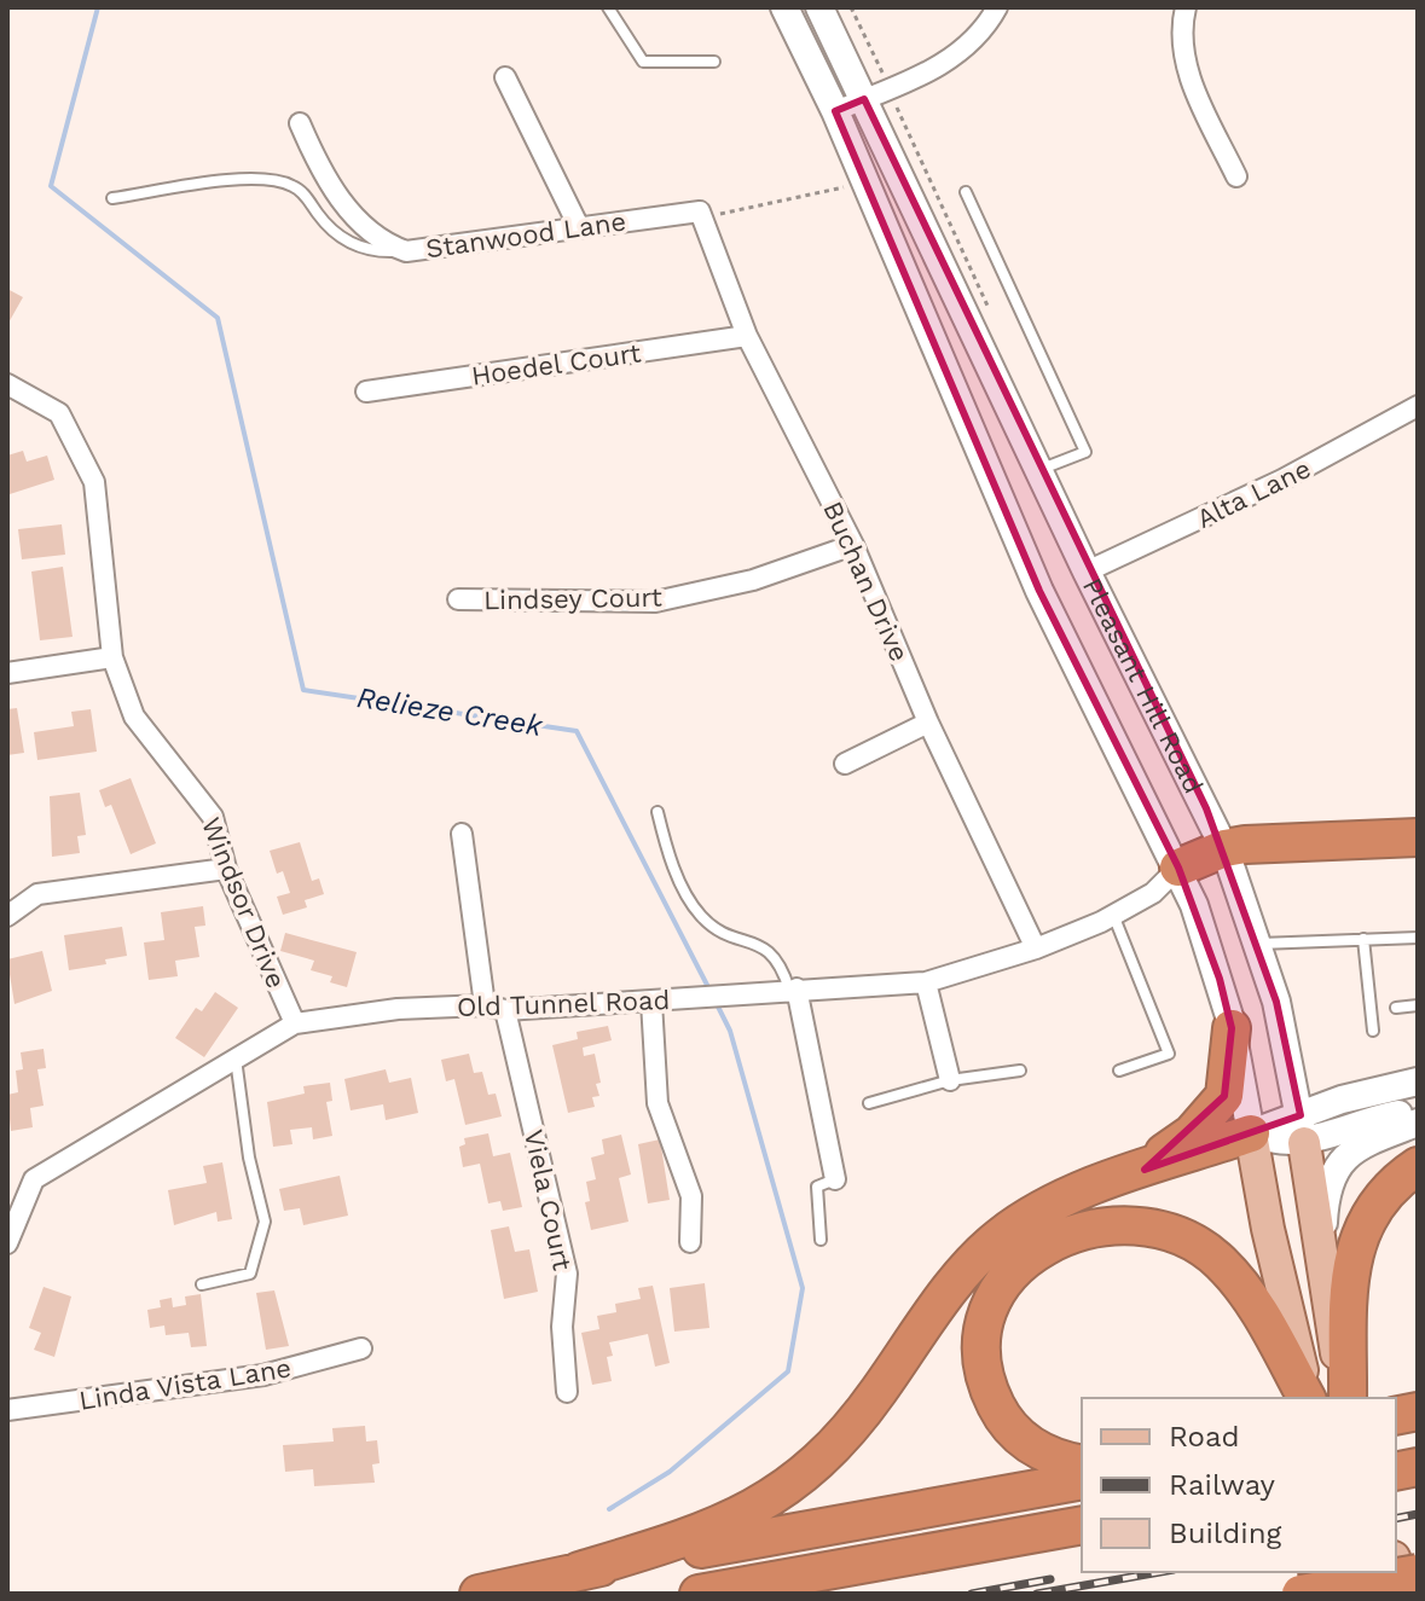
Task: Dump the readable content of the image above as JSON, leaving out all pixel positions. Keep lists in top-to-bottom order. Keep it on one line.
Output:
{"streets":{"main road":["Pleasant Hill Road"],"street":["Stanwood Lane","Hoedel Court","Alta Lane","Buchan Drive","Lindsey Court","Windsor Drive","Old Tunnel Road","Viela Court","Linda Vista Lane"]},"crossings":[["Stanwood Lane","Buchan Drive"],["Hoedel Court","Buchan Drive"],["Alta Lane","Pleasant Hill Road"],["Buchan Drive","Lindsey Court"],["Buchan Drive","Old Tunnel Road"],["Pleasant Hill Road","Old Tunnel Road"],["Windsor Drive","Old Tunnel Road"],["Old Tunnel Road","Viela Court"]],"water":["Relieze Creek"],"legend":["Road","Railway","Building"]}
